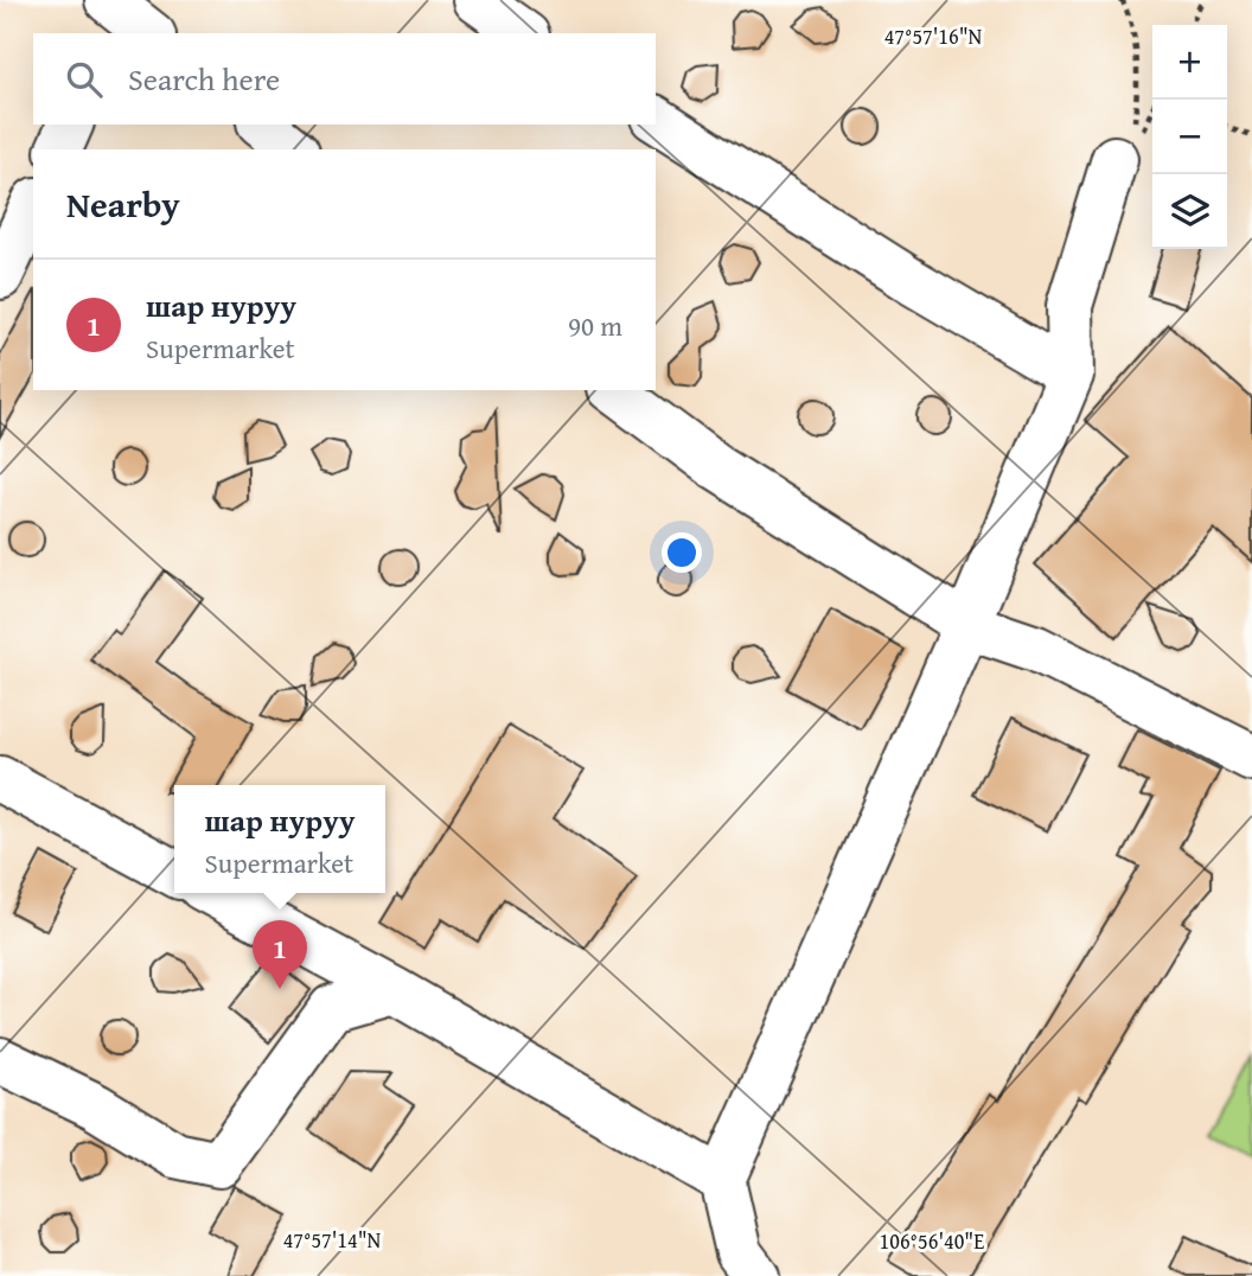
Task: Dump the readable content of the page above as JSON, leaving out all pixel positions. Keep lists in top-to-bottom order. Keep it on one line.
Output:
{"page":{"map_buttons":["+","−"],"search":"Search here","heading":"Nearby","list":[{"mark":"1","name":"шар нуруу","note":"Supermarket","value":"90 m"}],"popup":["шар нуруу","Supermarket"],"pins":"1"},"coordinates":["47°57'16\"N","47°57'14\"N","106°56'40\"E"]}
